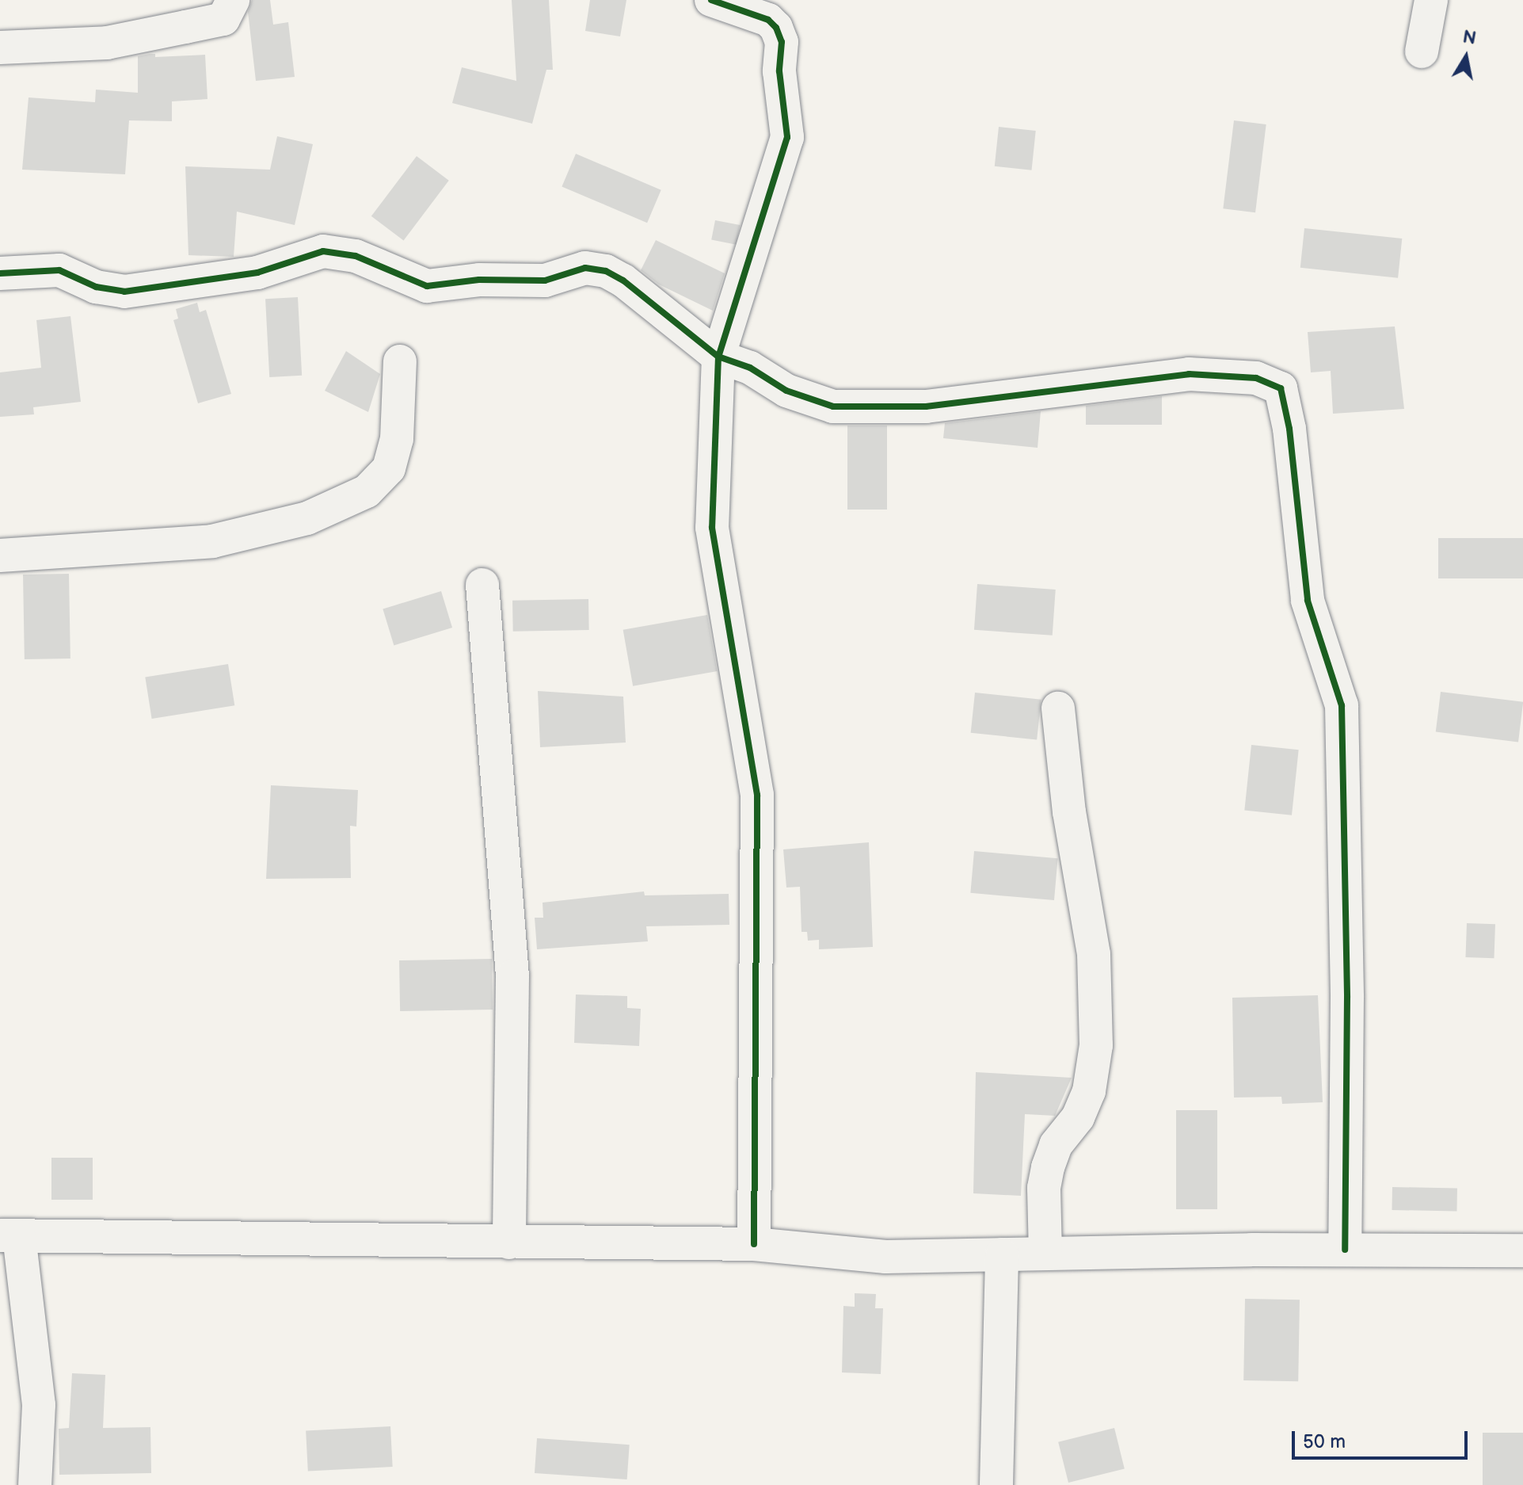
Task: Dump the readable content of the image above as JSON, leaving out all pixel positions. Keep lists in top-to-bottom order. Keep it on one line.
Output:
{"scale_bar":"50 m","north":"top"}
